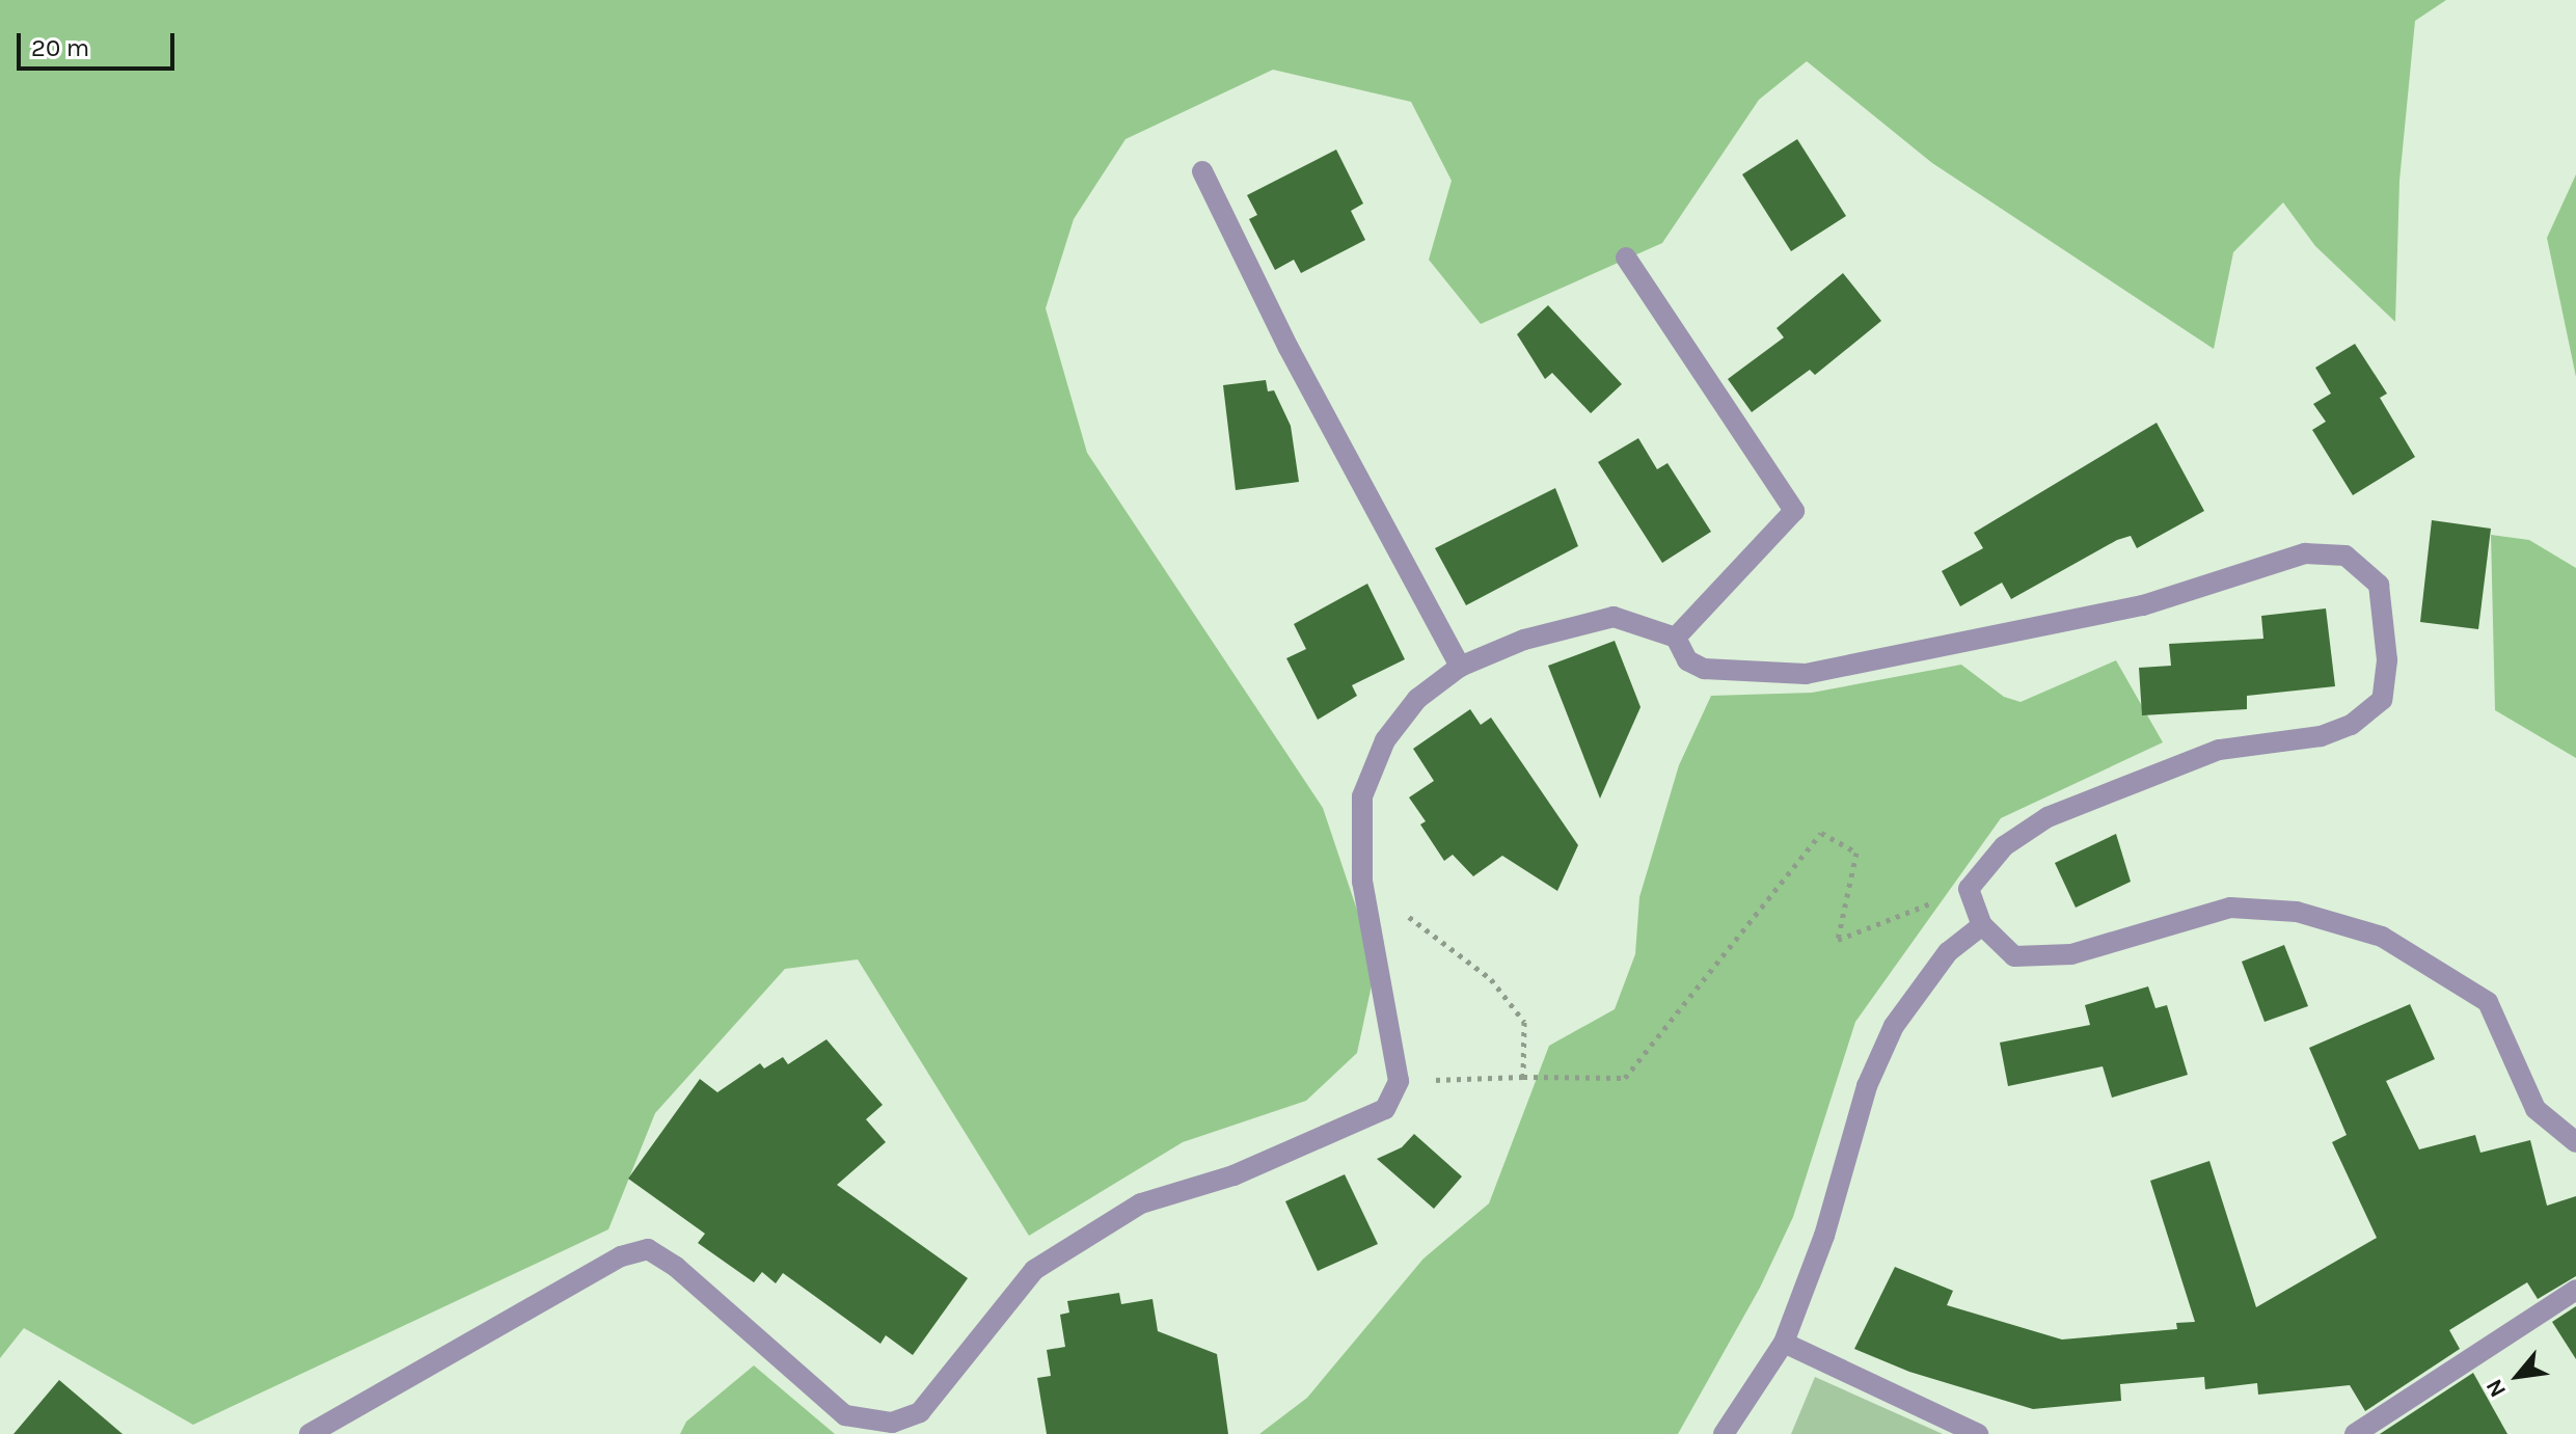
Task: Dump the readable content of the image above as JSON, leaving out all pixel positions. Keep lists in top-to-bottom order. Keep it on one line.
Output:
{"scale_bar":"20 m","north":"bottom left"}
